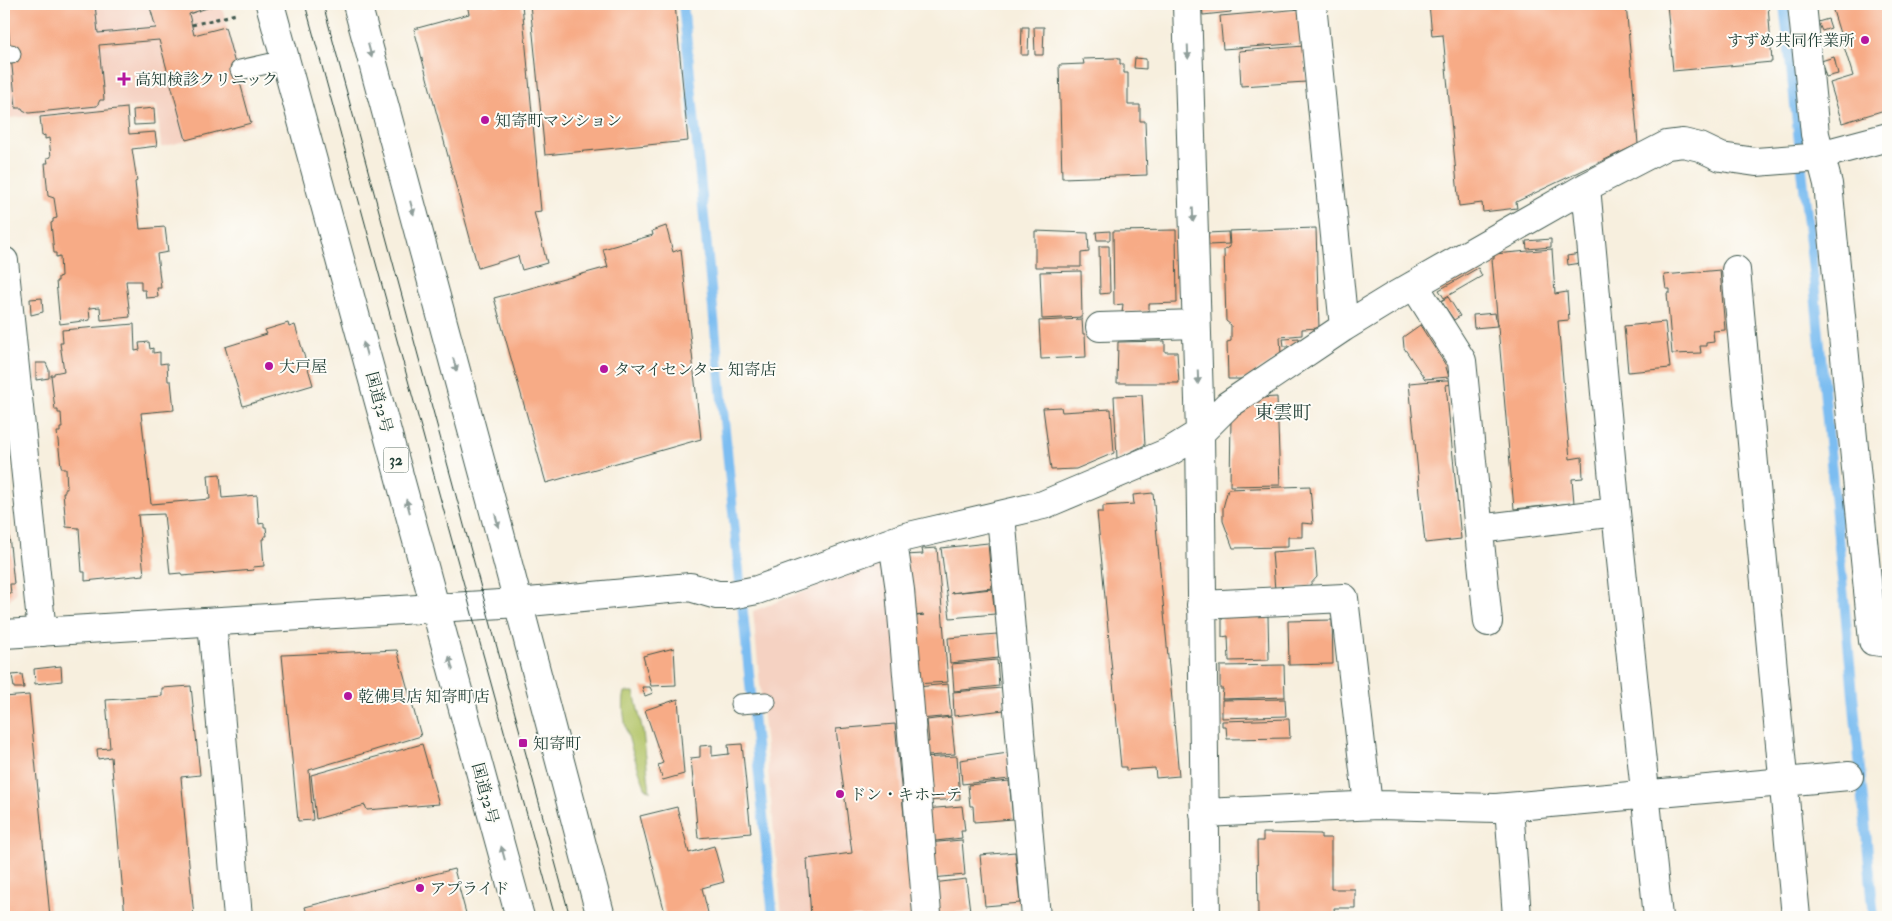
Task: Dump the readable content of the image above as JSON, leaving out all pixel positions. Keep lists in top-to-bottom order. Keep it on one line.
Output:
{"streets":{"main road":["国道32号","32"]},"districts":["東雲町"],"places":{"other":["すずめ共同作業所","知寄町マンション","大戸屋","タマイセンター 知寄店","乾佛具店 知寄町店","ドン・キホーテ","アプライド"],"health":["高知検診クリニック"],"transit":["知寄町"]}}
